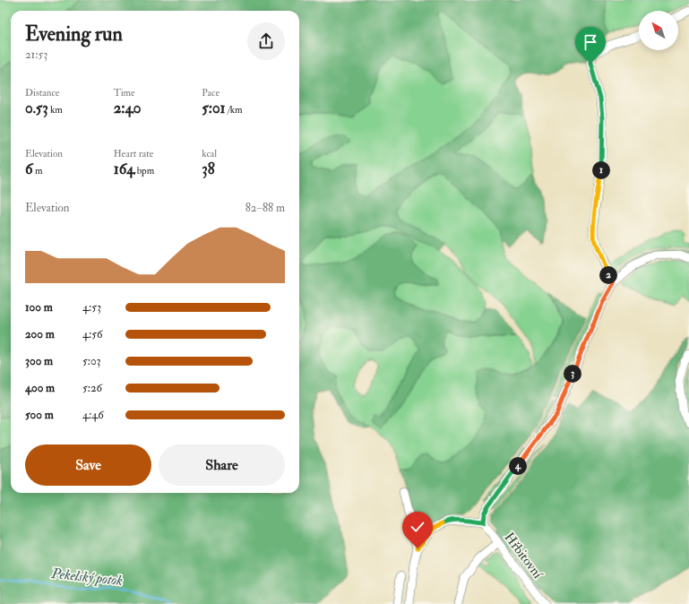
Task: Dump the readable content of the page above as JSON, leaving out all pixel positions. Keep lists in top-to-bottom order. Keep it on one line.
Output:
{"streets":{"street":["Hřbitovní"]},"water":["Pekelský potok"],"north":"top left","page":{"heading":["Evening run","21:53"],"stats":[["Distance","0.53 km"],["Time","2:40"],["Pace","5:01 /km"],["Elevation","6 m"],["Heart rate","164 bpm"],["kcal","38"]],"pins":["1","2","3","4"],"chart":["Elevation","82–88 m"],"list":[{"name":"100 m","note":"4:53"},{"name":"200 m","note":"4:56"},{"name":"300 m","note":"5:03"},{"name":"400 m","note":"5:26"},{"name":"500 m","note":"4:46"}],"buttons":["Save","Share"]}}
